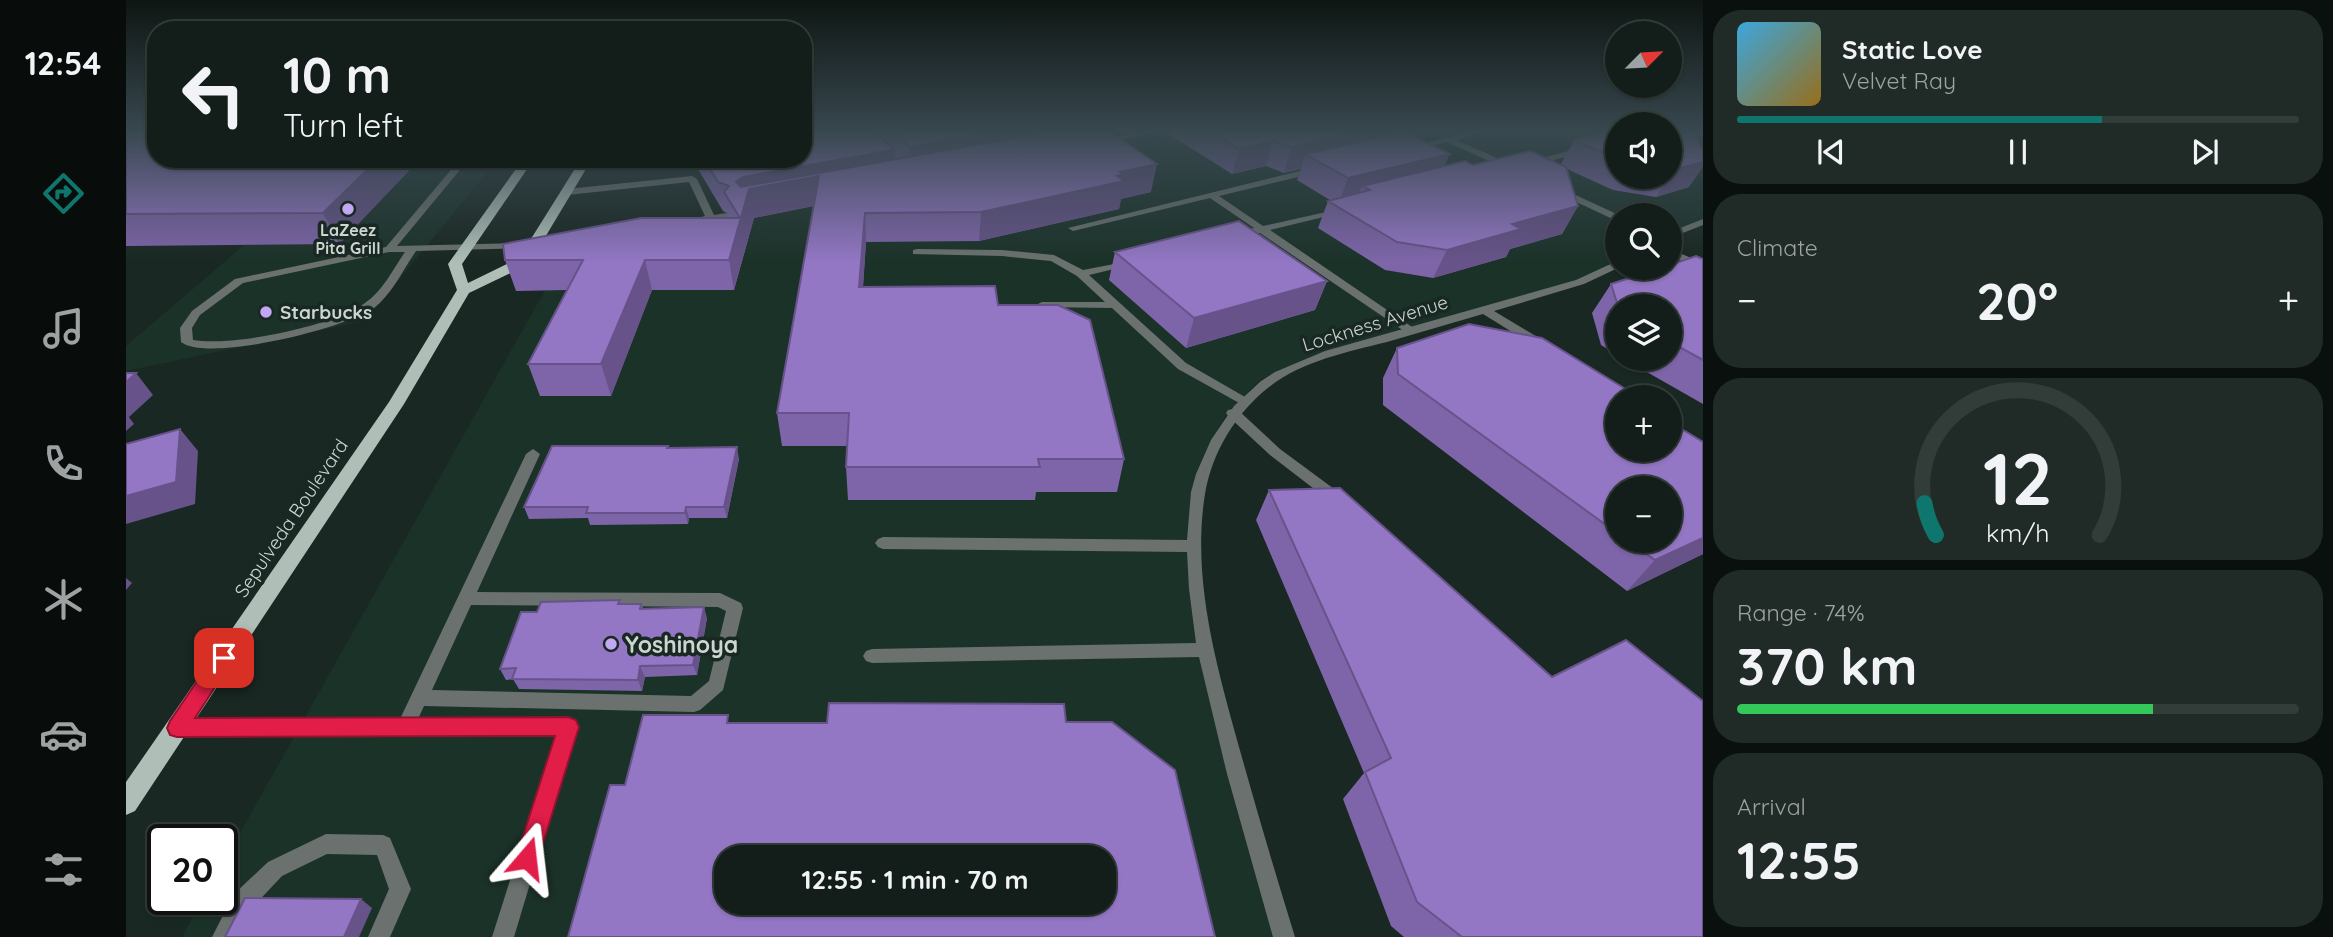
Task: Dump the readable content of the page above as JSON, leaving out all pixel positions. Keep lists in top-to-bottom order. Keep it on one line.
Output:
{"streets":{"main road":["Sepulveda Boulevard"],"street":["Lockness Avenue"]},"places":["LaZeez Pita Grill","Starbucks","Yoshinoya"],"north":"top right","page":{"tabs":"12:54","map_buttons":["+","−"],"turn":["10 m","Turn left"],"song":["Static Love","Velvet Ray"],"tile":["Climate",["Range · 74%","370 km"],["Arrival","12:55"]],"heat":["−","20°","+"],"limit":"20","trip":"12:55 · 1 min · 70 m","gauge":["12","km/h"]}}
